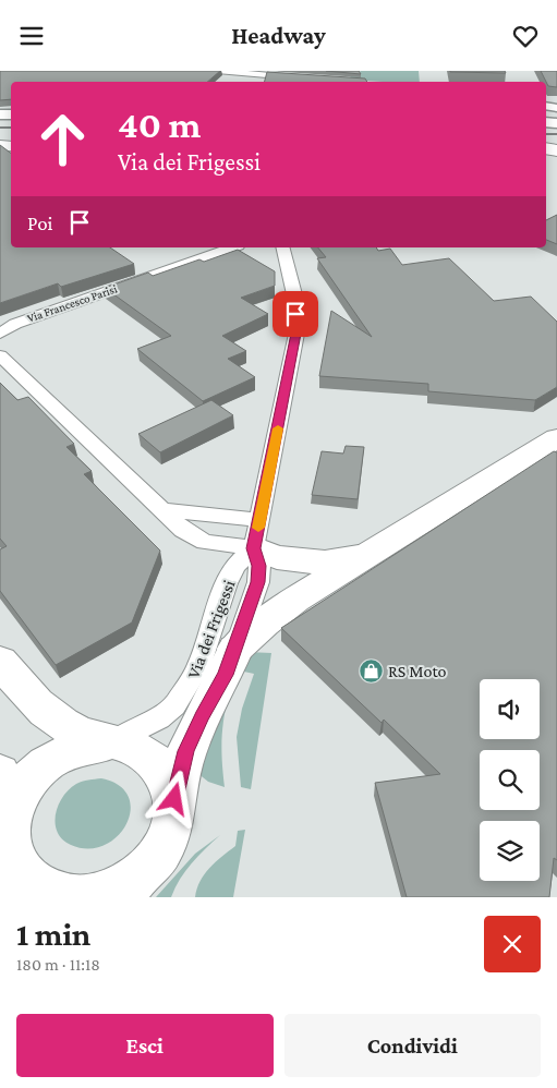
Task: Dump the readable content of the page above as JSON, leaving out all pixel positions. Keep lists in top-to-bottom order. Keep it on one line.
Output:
{"streets":{"street":["Via Francesco Parisi","Via dei Frigessi"]},"places":{"shop":["RS Moto"]},"page":{"header":"Headway","turn":["40 m","Via dei Frigessi"],"then":"Poi","heading":["1 min","180 m · 11:18"],"buttons":["Esci","Condividi"]}}
